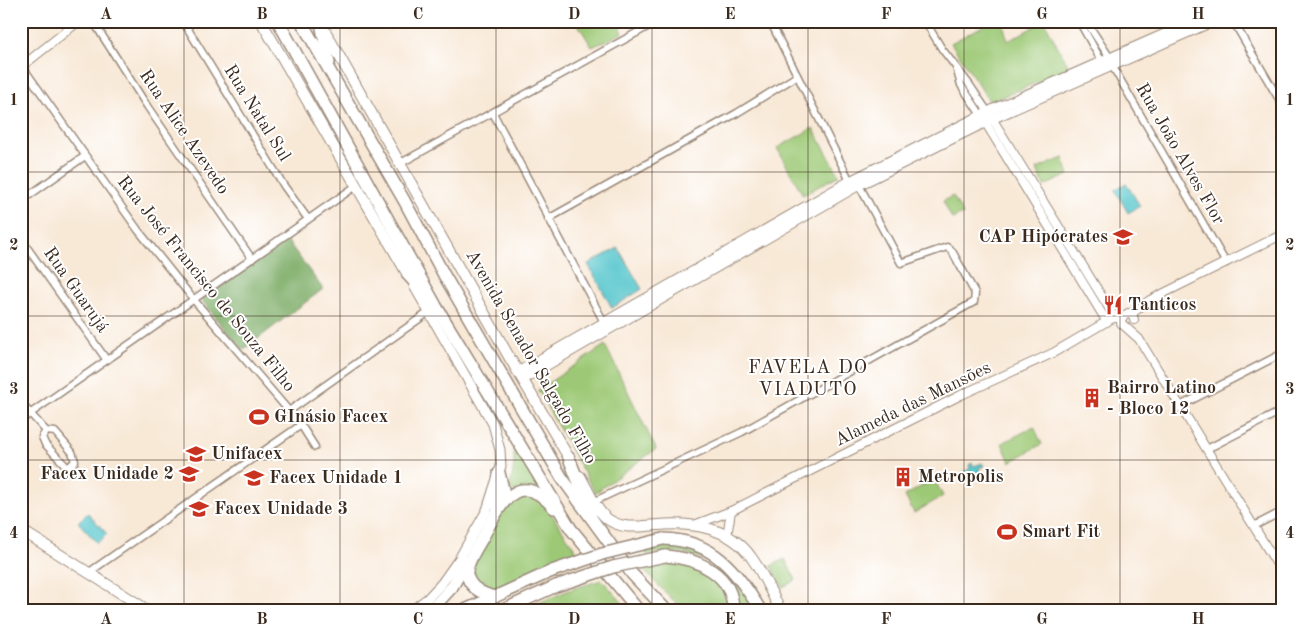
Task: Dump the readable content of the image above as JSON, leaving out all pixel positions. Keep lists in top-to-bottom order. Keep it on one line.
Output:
{"streets":{"highway":["Avenida Senador Salgado Filho"],"street":["Rua Natal Sul","Rua Alice Azevedo","Rua João Alves Flor","Rua José Francisco de Souza Filho","Rua Guarujá","Alameda das Mansões"]},"crossings":[["Rua João Alves Flor","Alameda das Mansões"],["Avenida Senador Salgado Filho","Alameda das Mansões"]],"districts":["FAVELA DO VIADUTO"],"places":{"school or university":["CAP Hipócrates","Unifacex","Facex Unidade 2","Facex Unidade 1","Facex Unidade 3"],"restaurant":["Tanticos"],"building":["Bairro Latino - Bloco 12","Metropolis"],"sports":["GInásio Facex","Smart Fit"]},"grid":{"columns":["A","B","C","D","E","F","G","H"],"rows":["1","2","3","4"]}}
